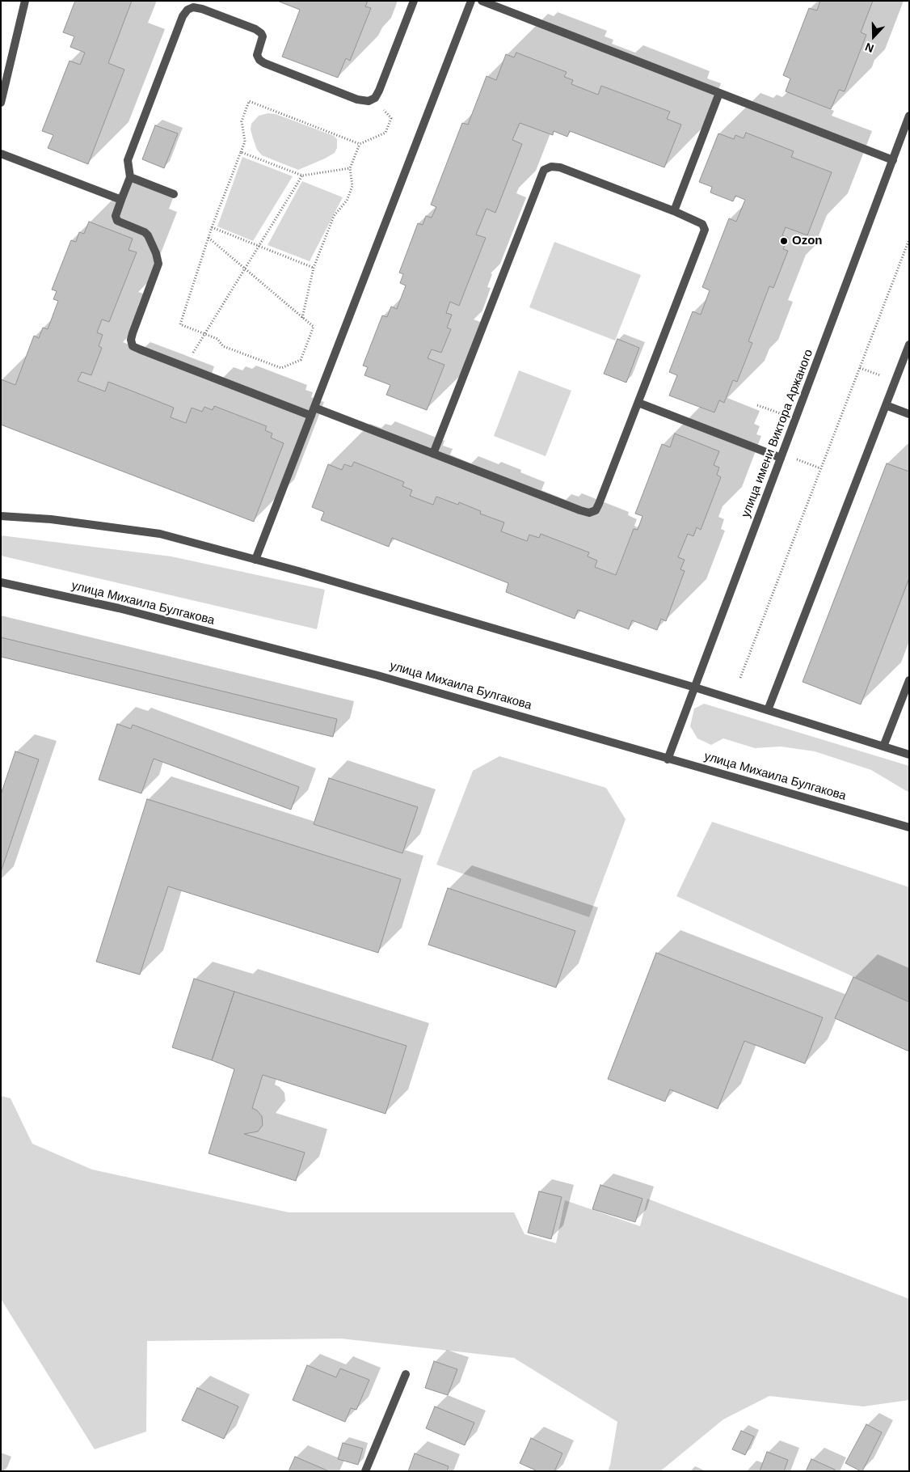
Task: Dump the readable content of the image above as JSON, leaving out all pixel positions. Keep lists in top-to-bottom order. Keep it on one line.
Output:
{"streets":{"street":["улица имени Виктора Аржаного","улица Михаила Булгакова"]},"crossings":[["улица имени Виктора Аржаного","улица Михаила Булгакова"]],"places":["Ozon"],"north":"bottom"}
